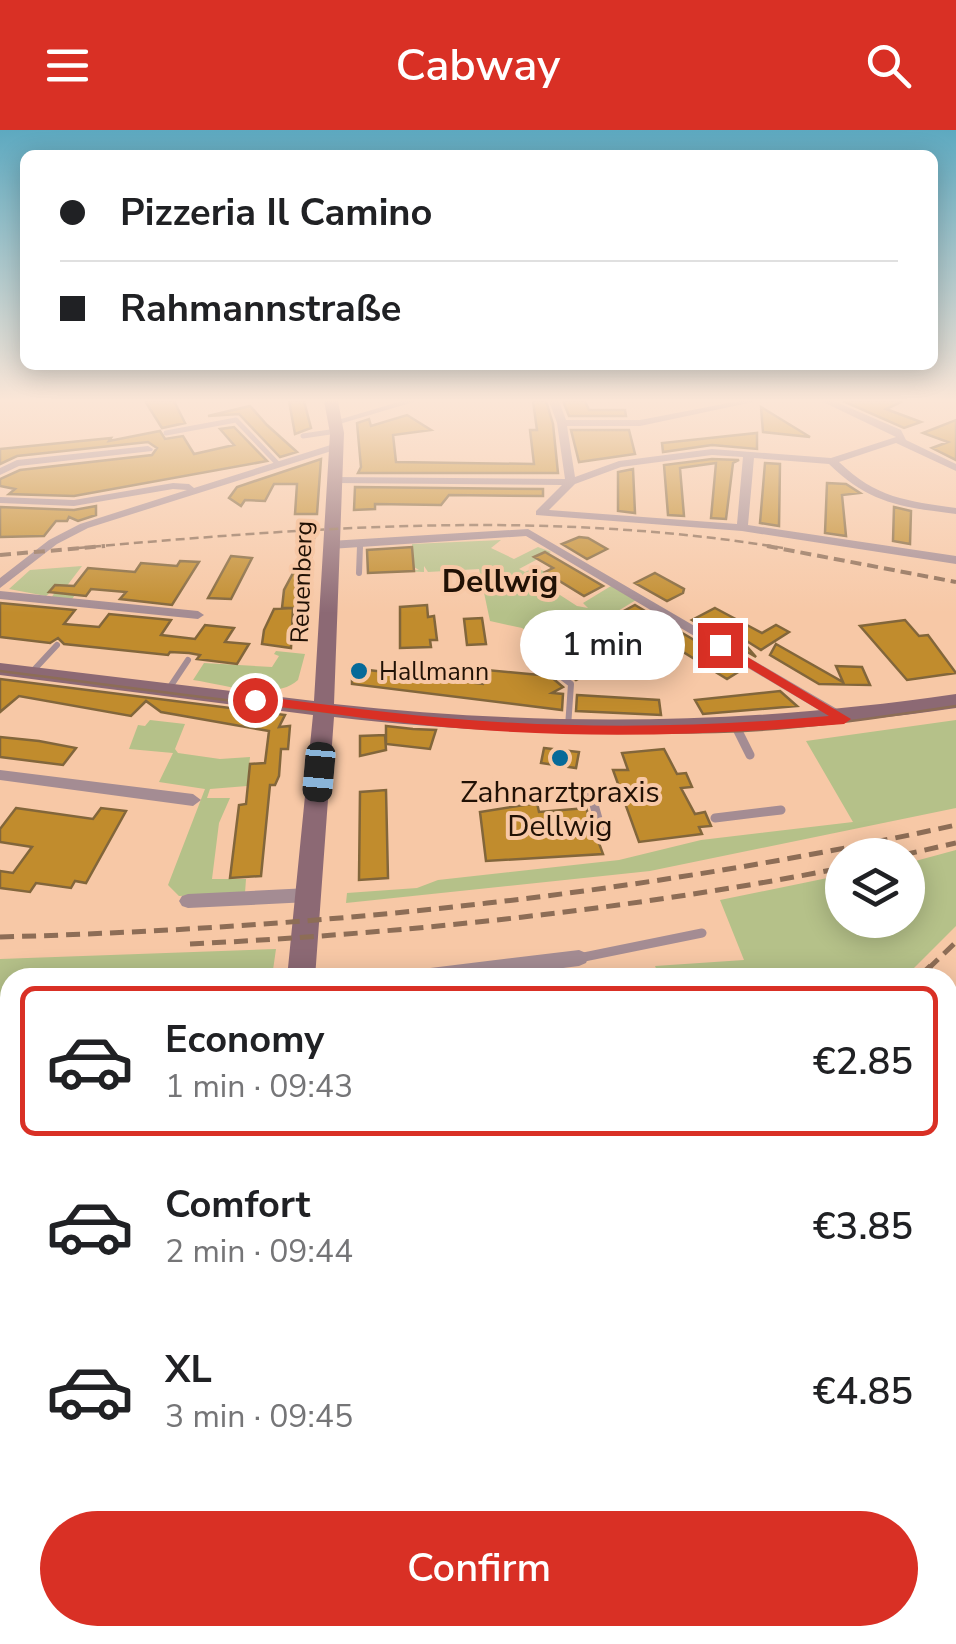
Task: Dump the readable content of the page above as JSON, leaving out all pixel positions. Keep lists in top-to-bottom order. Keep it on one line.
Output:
{"streets":{"main road":["Reuenberg"]},"districts":["Dellwig"],"places":["Hallmann","Zahnarztpraxis Dellwig"],"page":{"header":"Cabway","banner":["Pizzeria Il Camino","Rahmannstraße"],"bubble":"1 min","list":[{"name":"Economy","note":"1 min · 09:43","value":"€2.85"},{"name":"Comfort","note":"2 min · 09:44","value":"€3.85"},{"name":"XL","note":"3 min · 09:45","value":"€4.85"}],"buttons":"Confirm"}}
